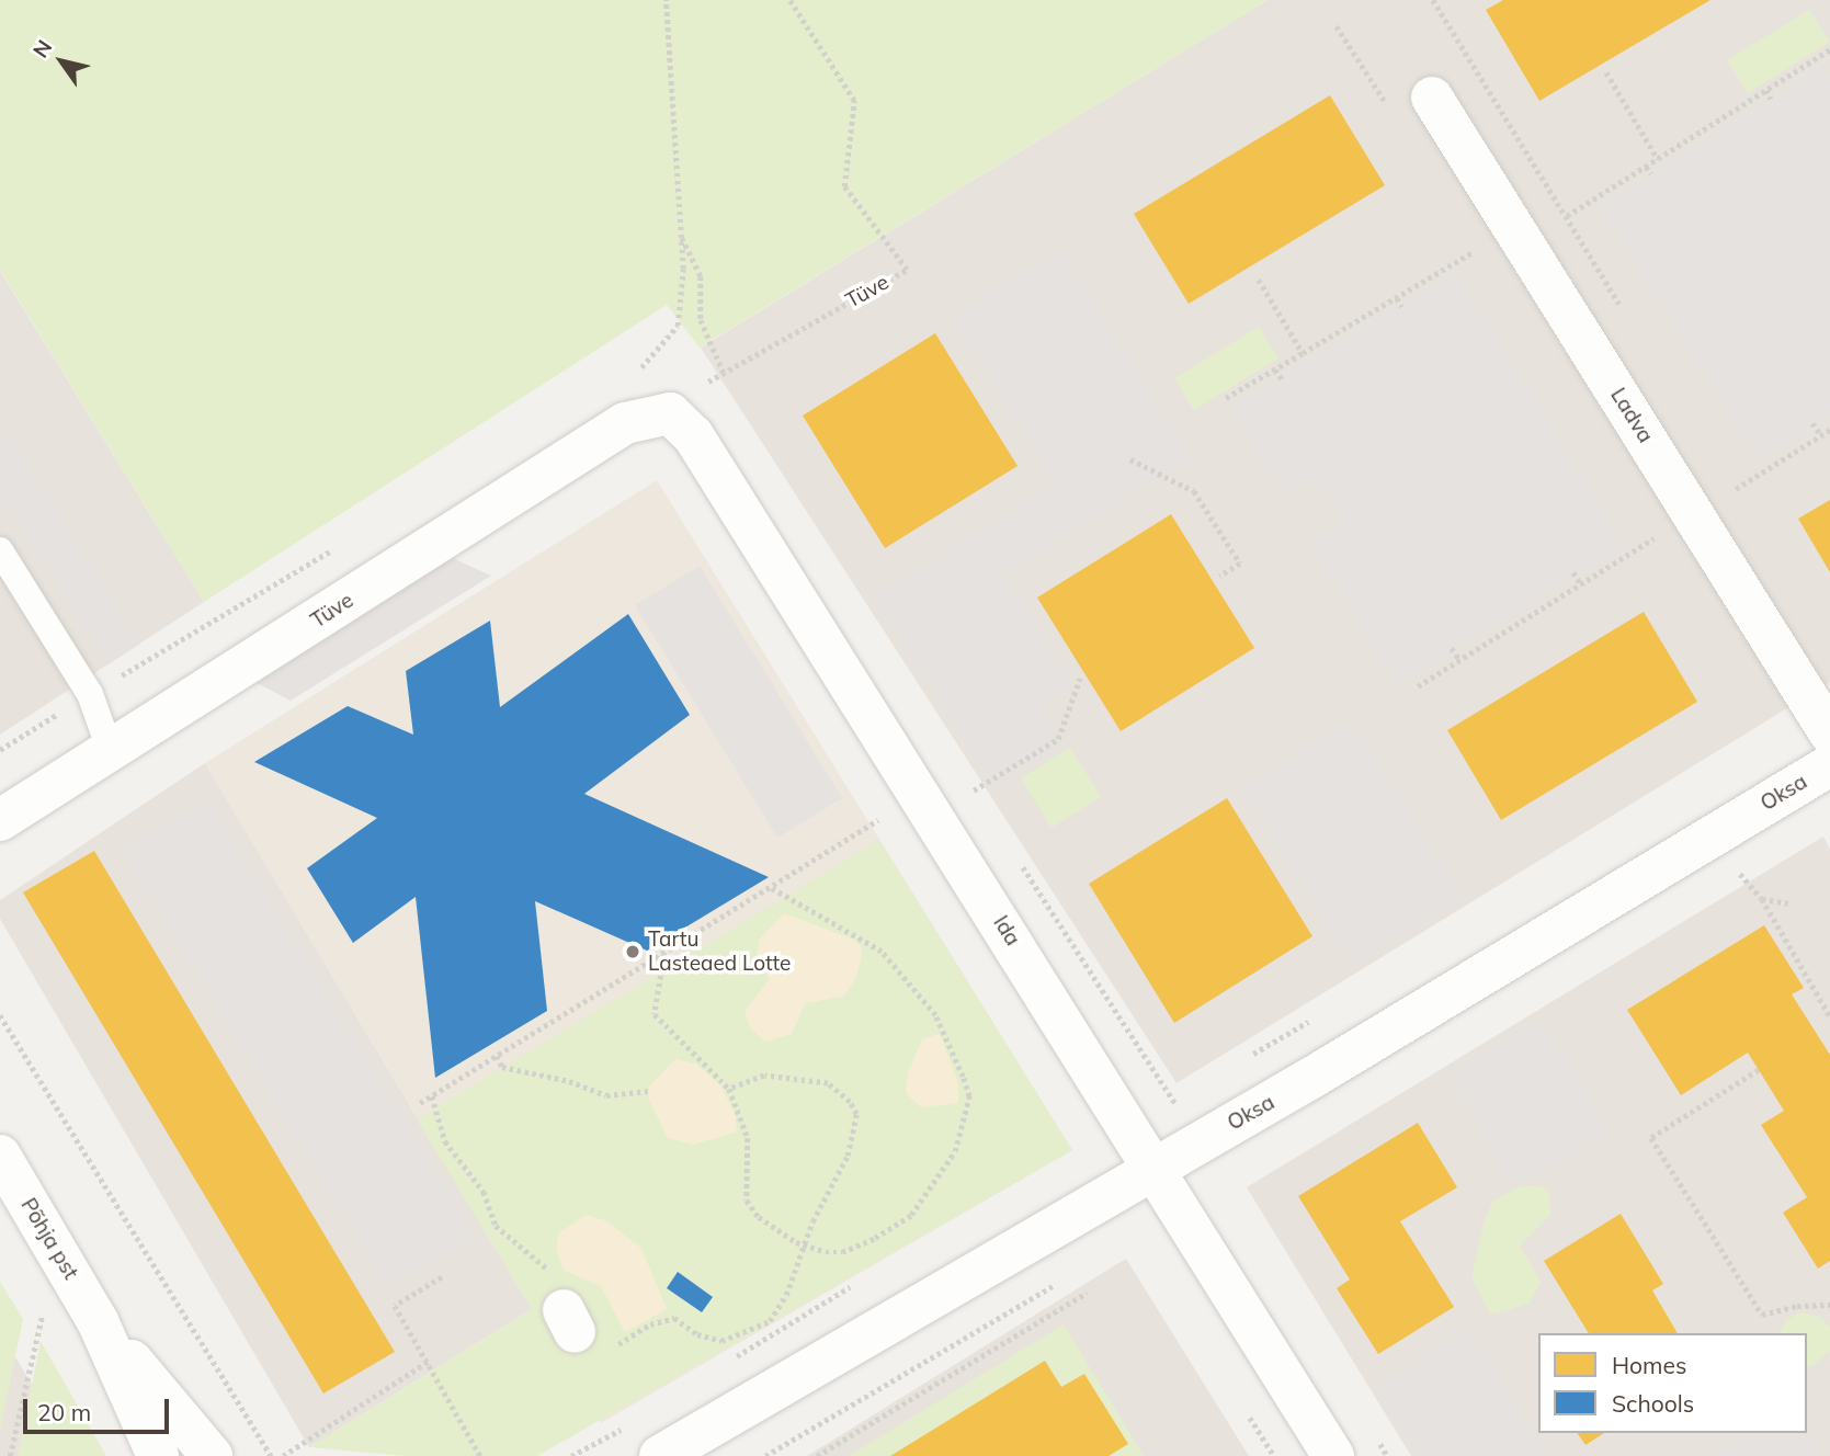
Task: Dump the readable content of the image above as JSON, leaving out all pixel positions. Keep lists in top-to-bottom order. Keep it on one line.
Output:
{"streets":{"street":["Tüve","Ladva","Oksa","Ida","Põhja pst"]},"crossings":[["Tüve","Ida"],["Oksa","Ida"]],"places":["Tartu Lasteaed Lotte"],"legend":["Homes","Schools"],"scale_bar":"20 m","north":"top left"}
